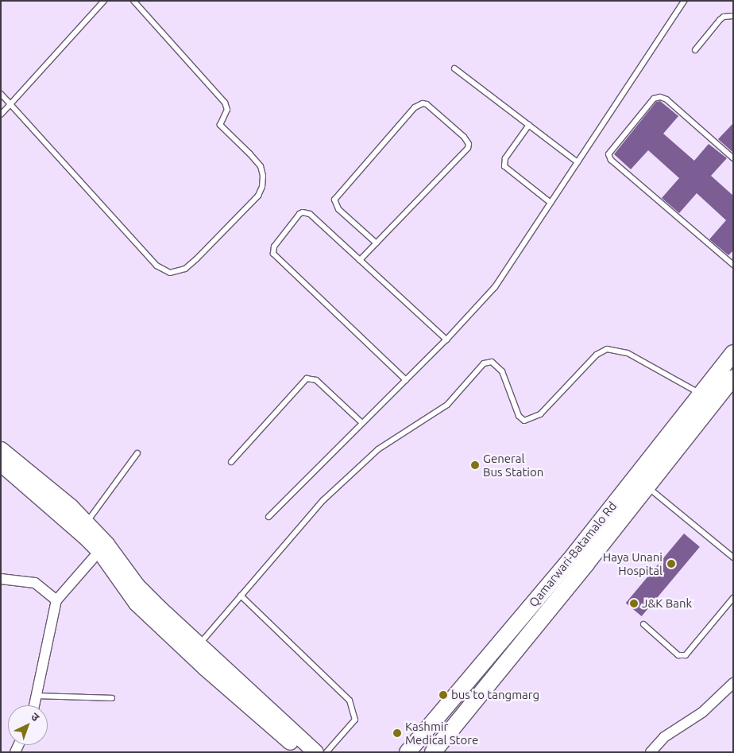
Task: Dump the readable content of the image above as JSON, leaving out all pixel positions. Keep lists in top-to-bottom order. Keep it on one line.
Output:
{"streets":{"main road":["Qamarwari-Batamalo Rd"]},"places":["General Bus Station","Haya Unani Hospital","J&K Bank","bus to tangmarg","Kashmir Medical Store"],"north":"top right"}
